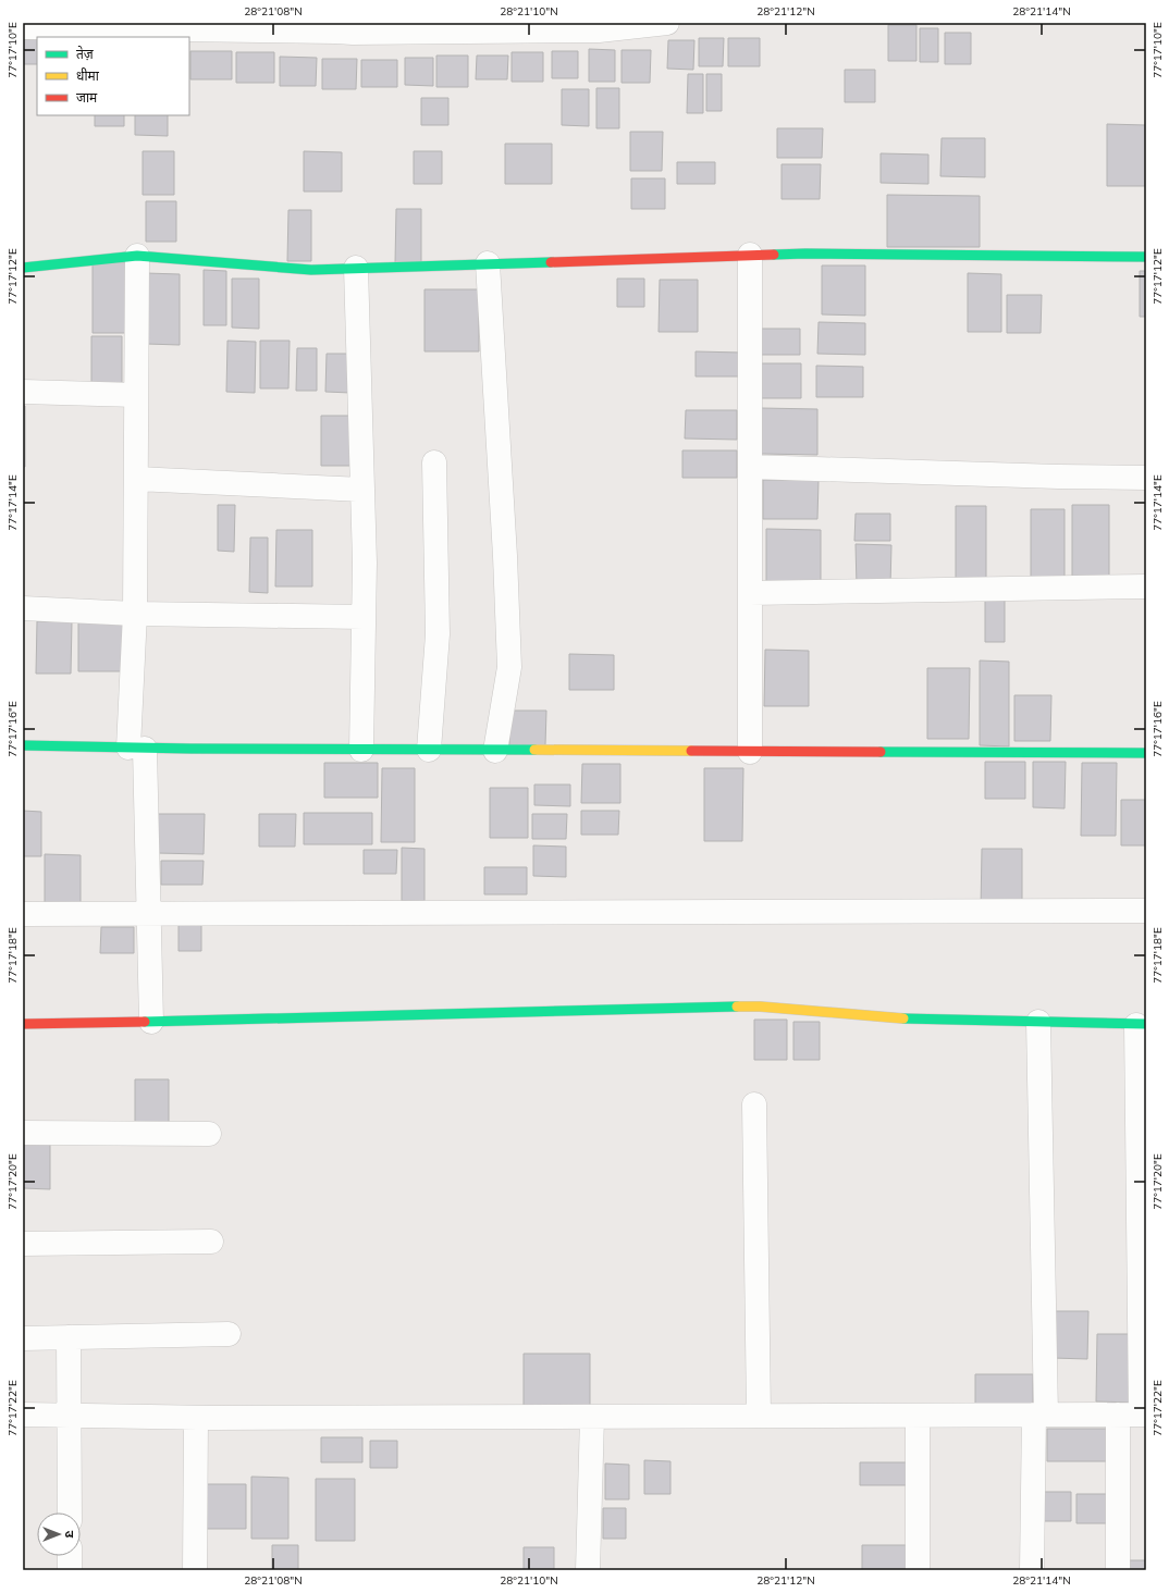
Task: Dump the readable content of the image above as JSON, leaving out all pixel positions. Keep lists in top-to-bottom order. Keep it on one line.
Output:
{"legend":["तेज़","धीमा","जाम"],"north":"right","coordinates":["28°21'08\"N","28°21'10\"N","28°21'12\"N","28°21'14\"N","77°17'10\"E","77°17'12\"E","77°17'14\"E","77°17'16\"E","77°17'18\"E","77°17'20\"E","77°17'22\"E"]}
